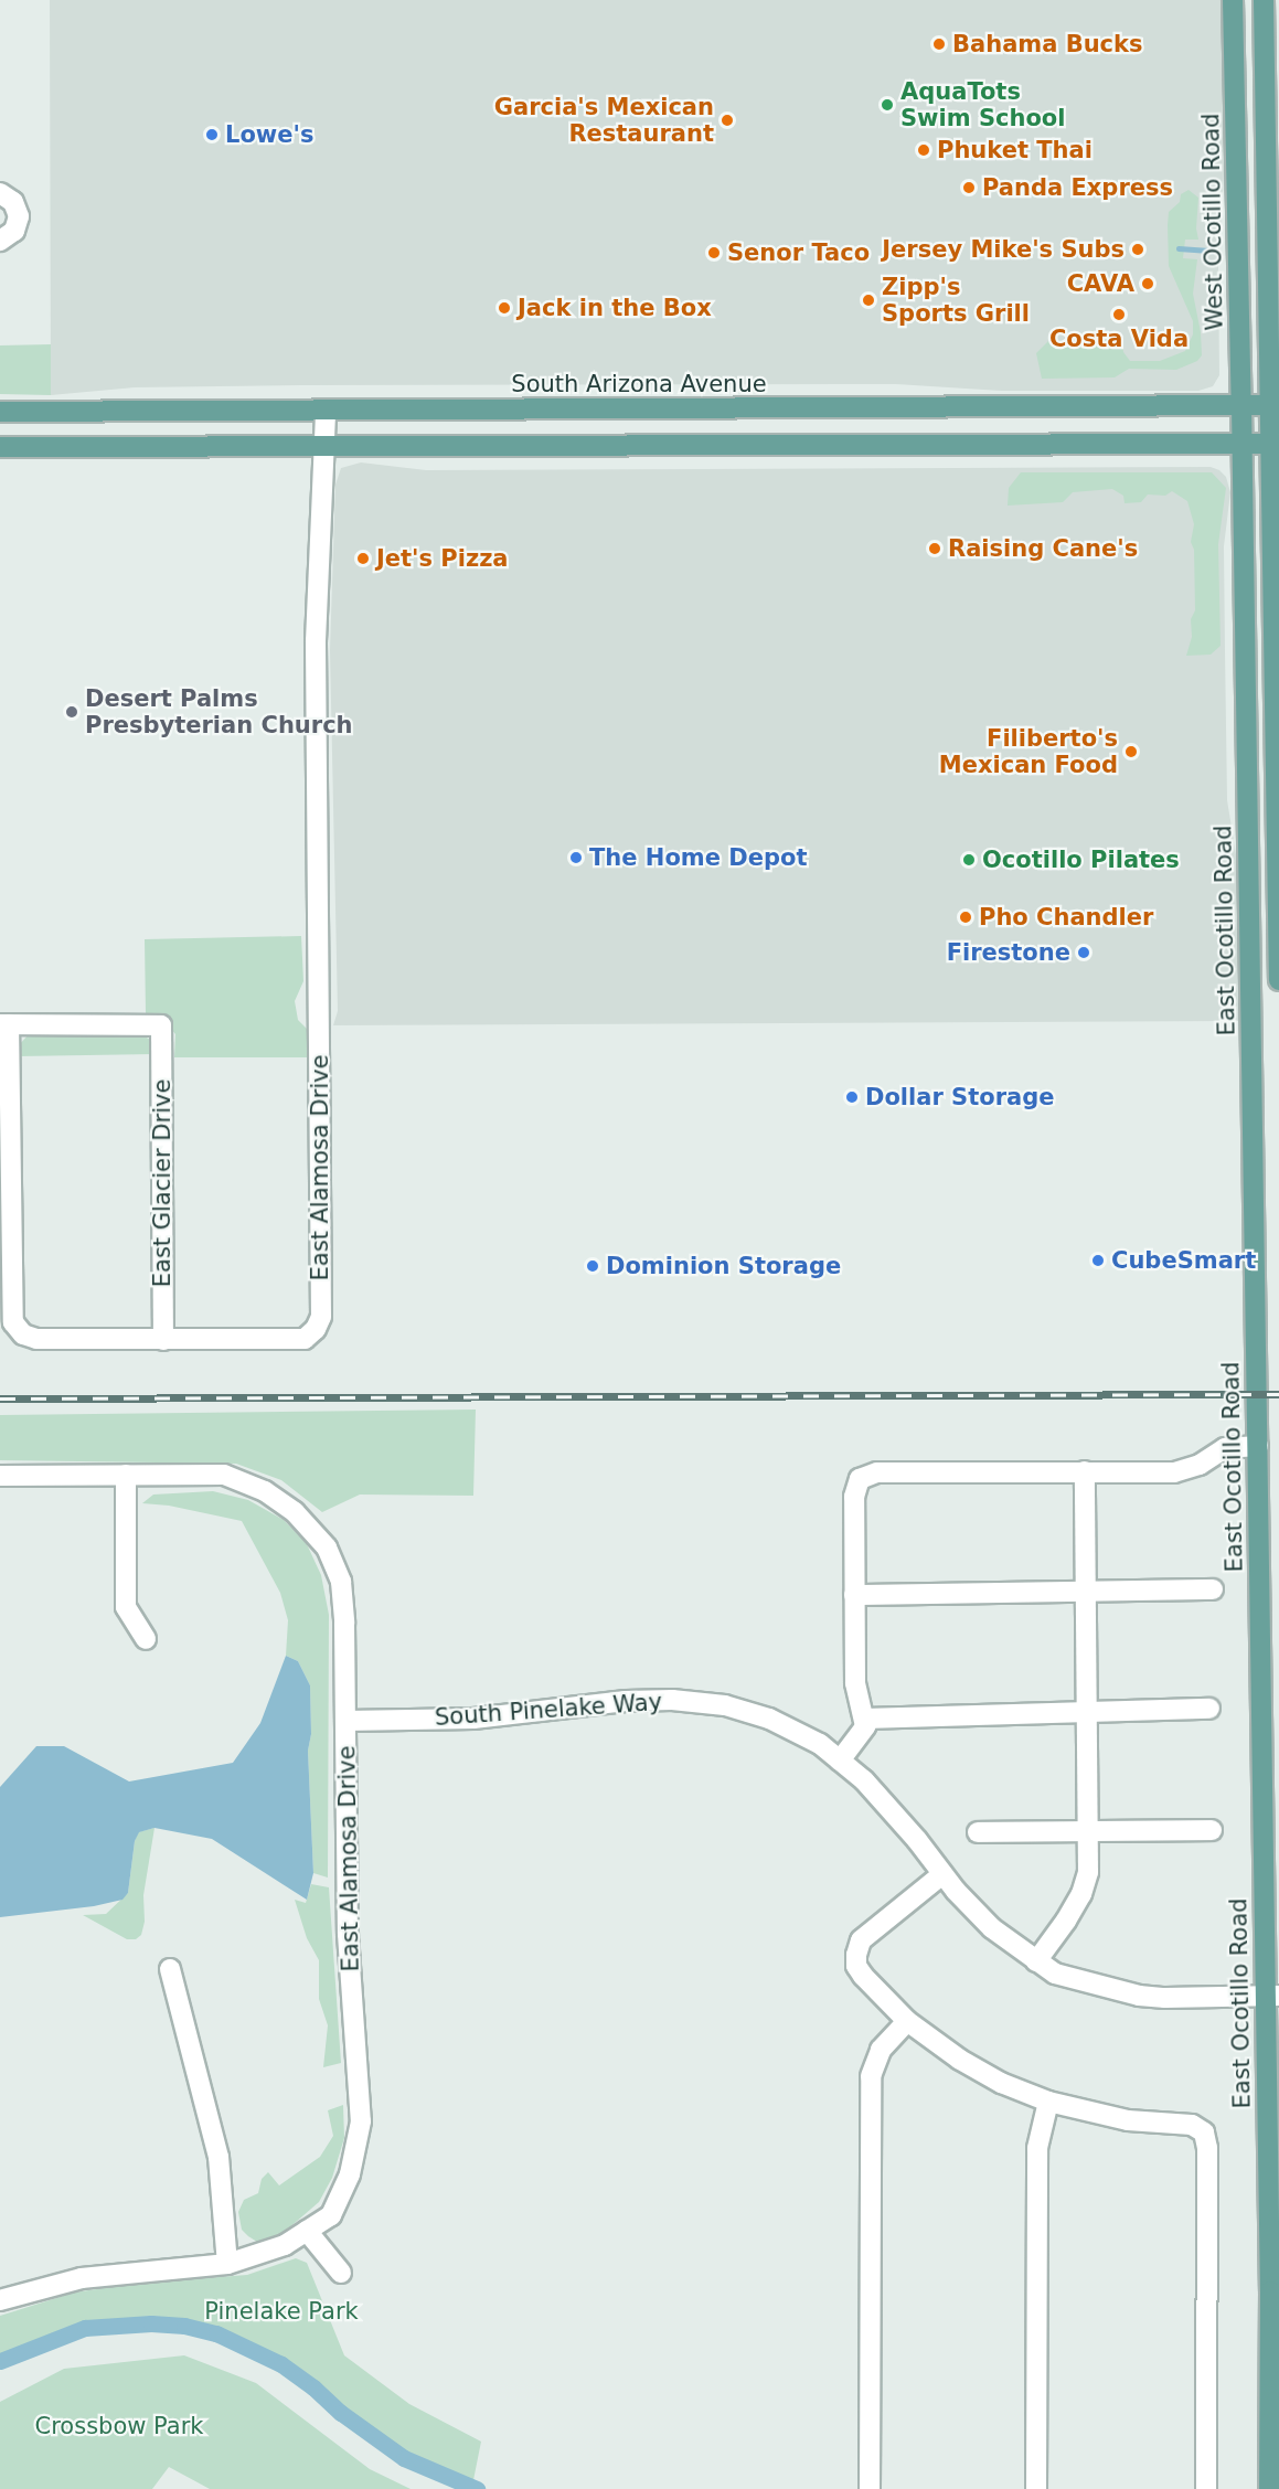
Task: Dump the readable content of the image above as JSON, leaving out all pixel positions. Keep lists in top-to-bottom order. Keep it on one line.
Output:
{"streets":{"main road":["West Ocotillo Road","South Arizona Avenue","East Ocotillo Road"],"street":["East Alamosa Drive","East Glacier Drive","South Pinelake Way"]},"crossings":[["West Ocotillo Road","South Arizona Avenue"],["West Ocotillo Road","East Ocotillo Road"],["South Arizona Avenue","East Alamosa Drive"],["East Ocotillo Road","South Pinelake Way"],["East Alamosa Drive","East Glacier Drive"],["East Alamosa Drive","South Pinelake Way"]],"parks":["Pinelake Park","Crossbow Park"],"places":["Bahama Bucks","AquaTots Swim School","Garcia's Mexican Restaurant","Lowe's","Phuket Thai","Panda Express","Jersey Mike's Subs","Senor Taco","CAVA","Zipp's Sports Grill","Jack in the Box","Costa Vida","Raising Cane's","Jet's Pizza","Desert Palms Presbyterian Church","Filiberto's Mexican Food","The Home Depot","Ocotillo Pilates","Pho Chandler","Firestone","Dollar Storage","CubeSmart","Dominion Storage"]}
